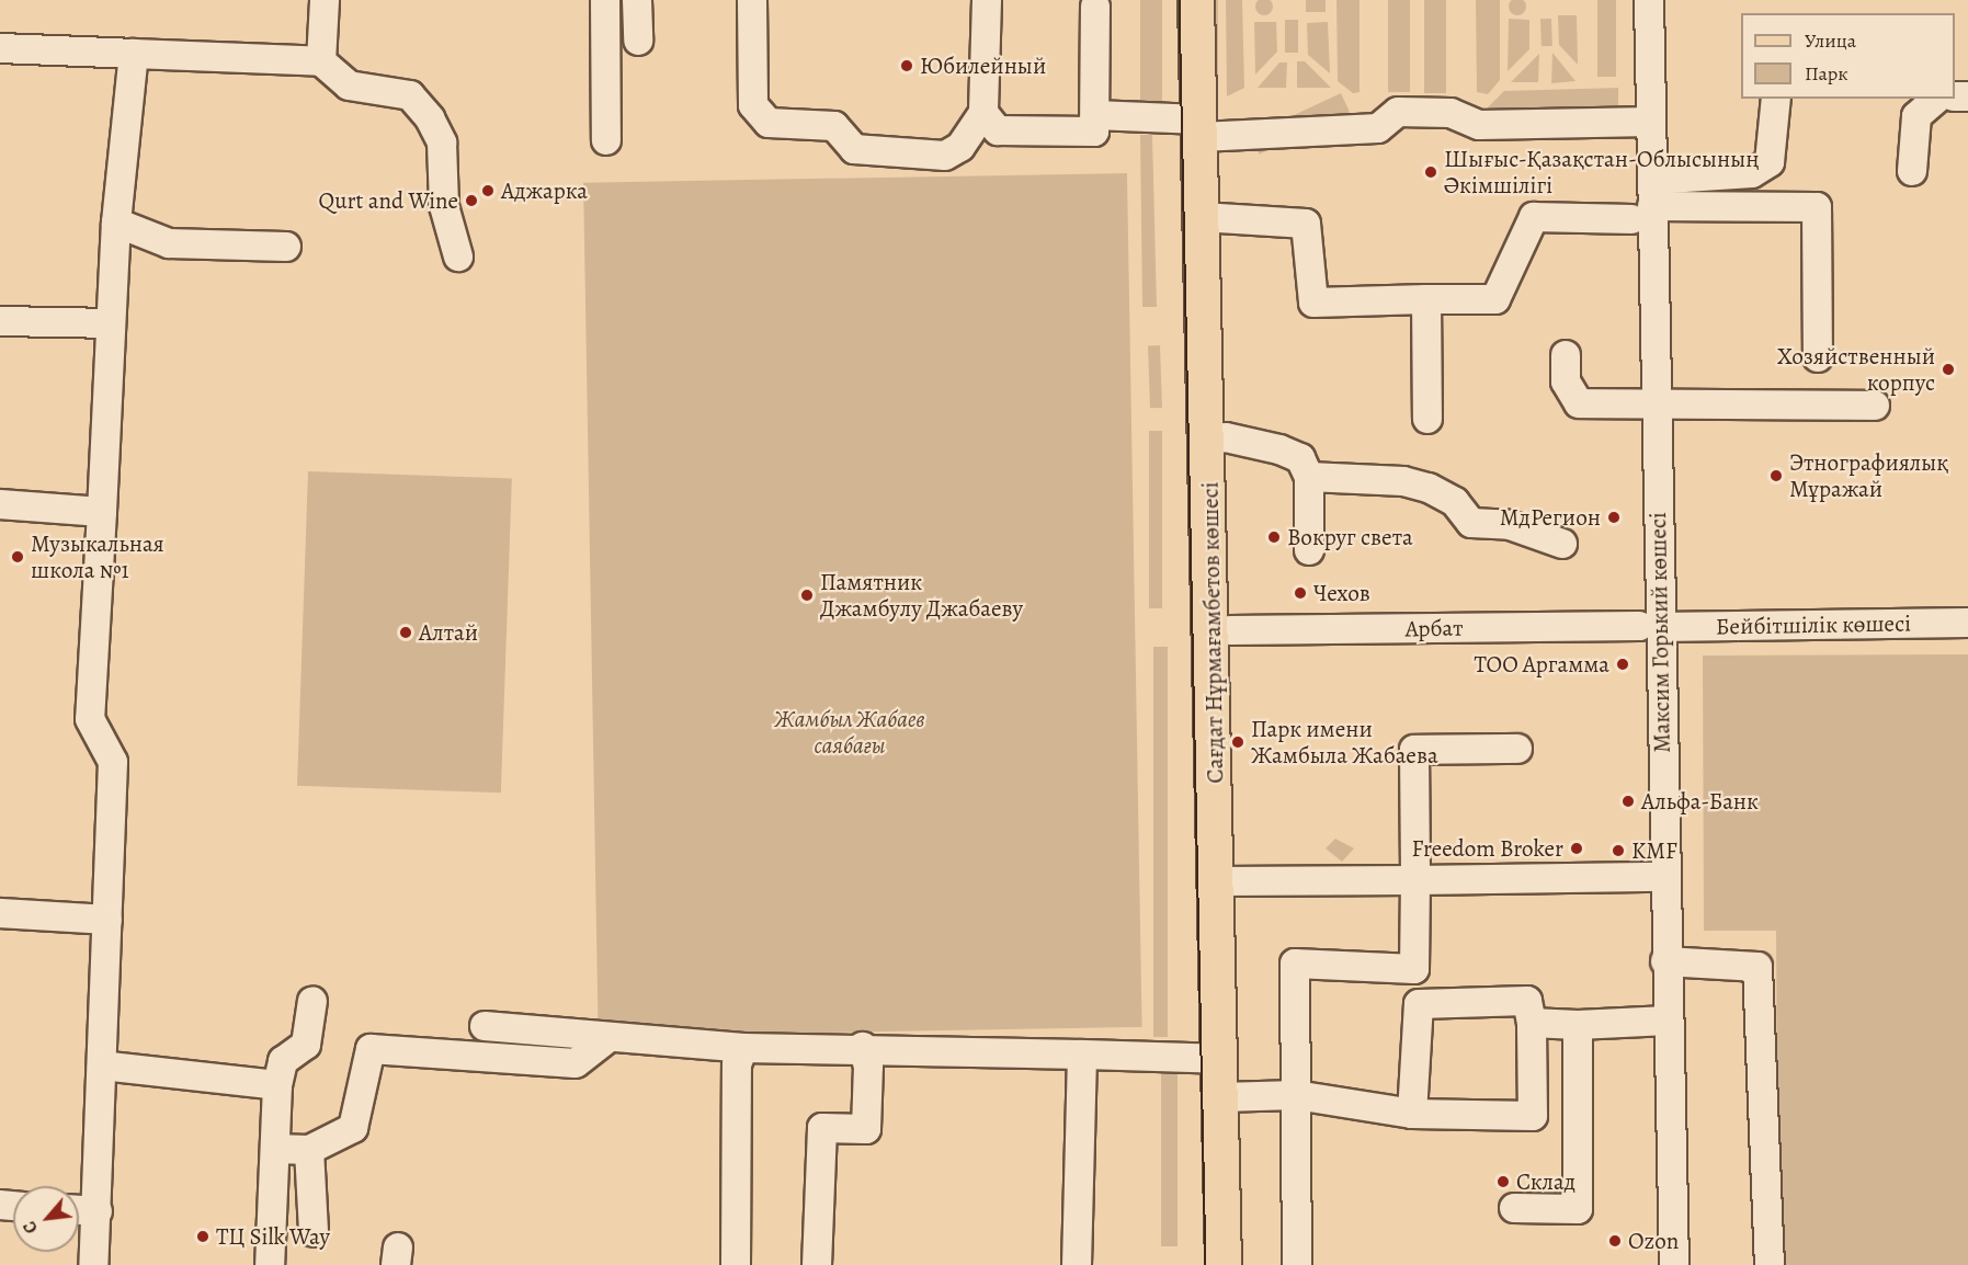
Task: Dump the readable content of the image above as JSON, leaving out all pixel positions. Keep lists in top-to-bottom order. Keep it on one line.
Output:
{"streets":{"main road":["Сағдат Нұрмағамбетов көшесі"],"street":["Бейбітшілік көшесі","Арбат","Максим Горький көшесі"]},"crossings":[["Бейбітшілік көшесі","Арбат"],["Бейбітшілік көшесі","Максим Горький көшесі"],["Арбат","Максим Горький көшесі"]],"parks":["Жамбыл Жабаев саябағы"],"places":["Юбилейный","Шығыс-Қазақстан-Облысының Әкімшілігі","Аджарка","Qurt and Wine","Хозяйственный корпус","Этнографиялық Мұражай","МдРегион","Вокруг света","Музыкальная школа №1","Чехов","Памятник Джамбулу Джабаеву","Алтай","ТОО Аргамма","Парк имени Жамбыла Жабаева","Альфа-Банк","Freedom Broker","KMF","Склад","ТЦ Silk Way","Ozon"],"legend":["Улица","Парк"],"north":"bottom left"}
